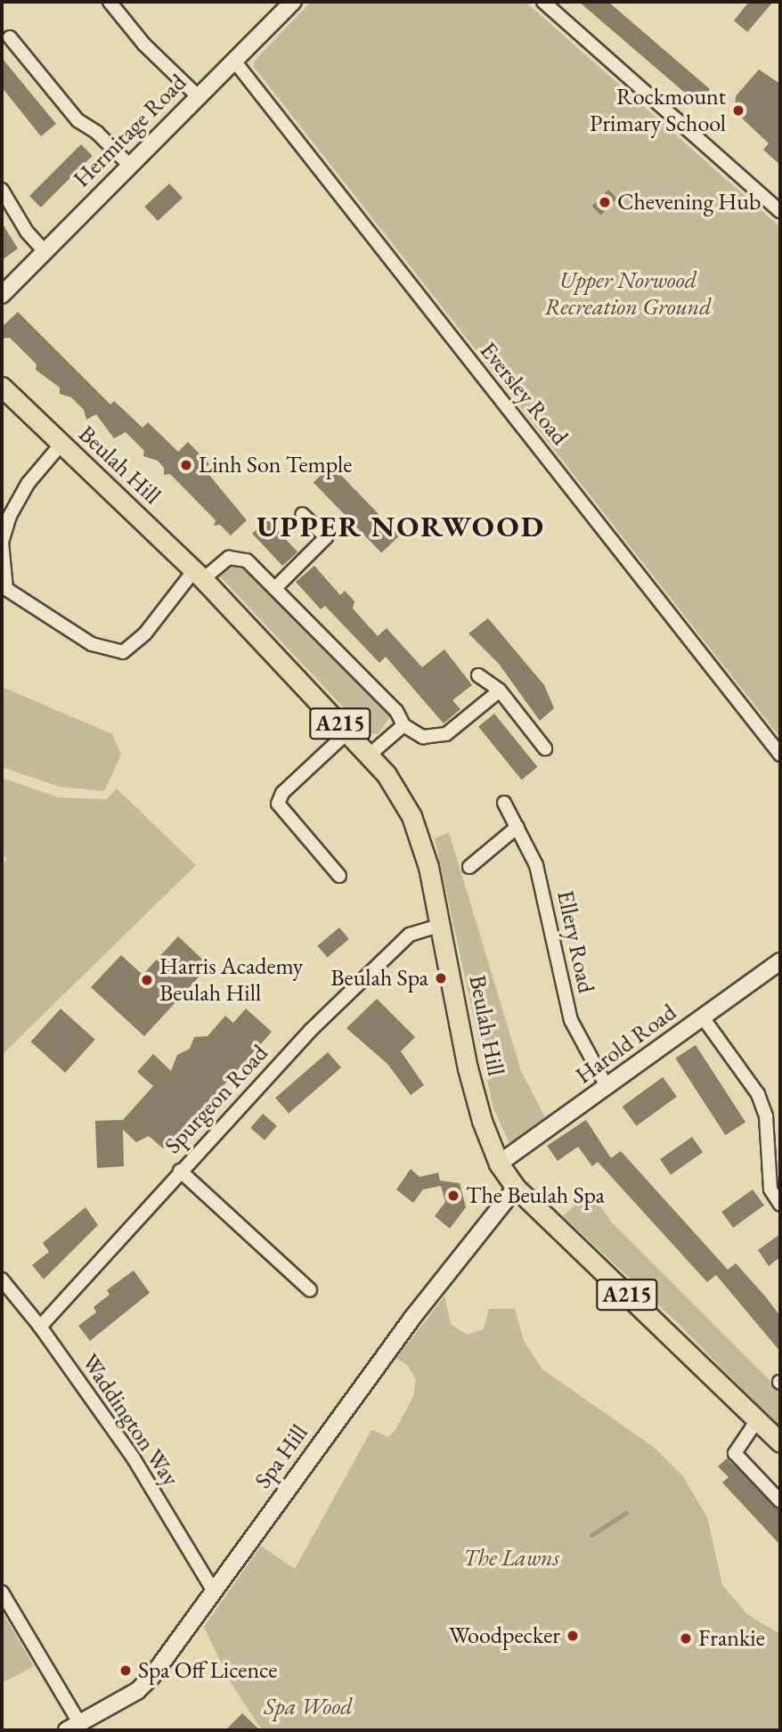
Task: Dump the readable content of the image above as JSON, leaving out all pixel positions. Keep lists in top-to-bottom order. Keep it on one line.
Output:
{"streets":{"main road":["Beulah Hill","A215"],"street":["Hermitage Road","Eversley Road","Ellery Road","Harold Road","Spurgeon Road","Waddington Way","Spa Hill"]},"crossings":[["Hermitage Road","Eversley Road"],["Beulah Hill","Harold Road"],["Beulah Hill","Spurgeon Road"],["Beulah Hill","Spa Hill"],["Ellery Road","Harold Road"],["Spurgeon Road","Waddington Way"],["Waddington Way","Spa Hill"]],"districts":["UPPER NORWOOD"],"parks":["Upper Norwood Recreation Ground","The Lawns","Spa Wood"],"places":["Rockmount Primary School","Chevening Hub","Linh Son Temple","Beulah Spa","Harris Academy Beulah Hill","The Beulah Spa","Woodpecker","Frankie","Spa Off Licence"]}
